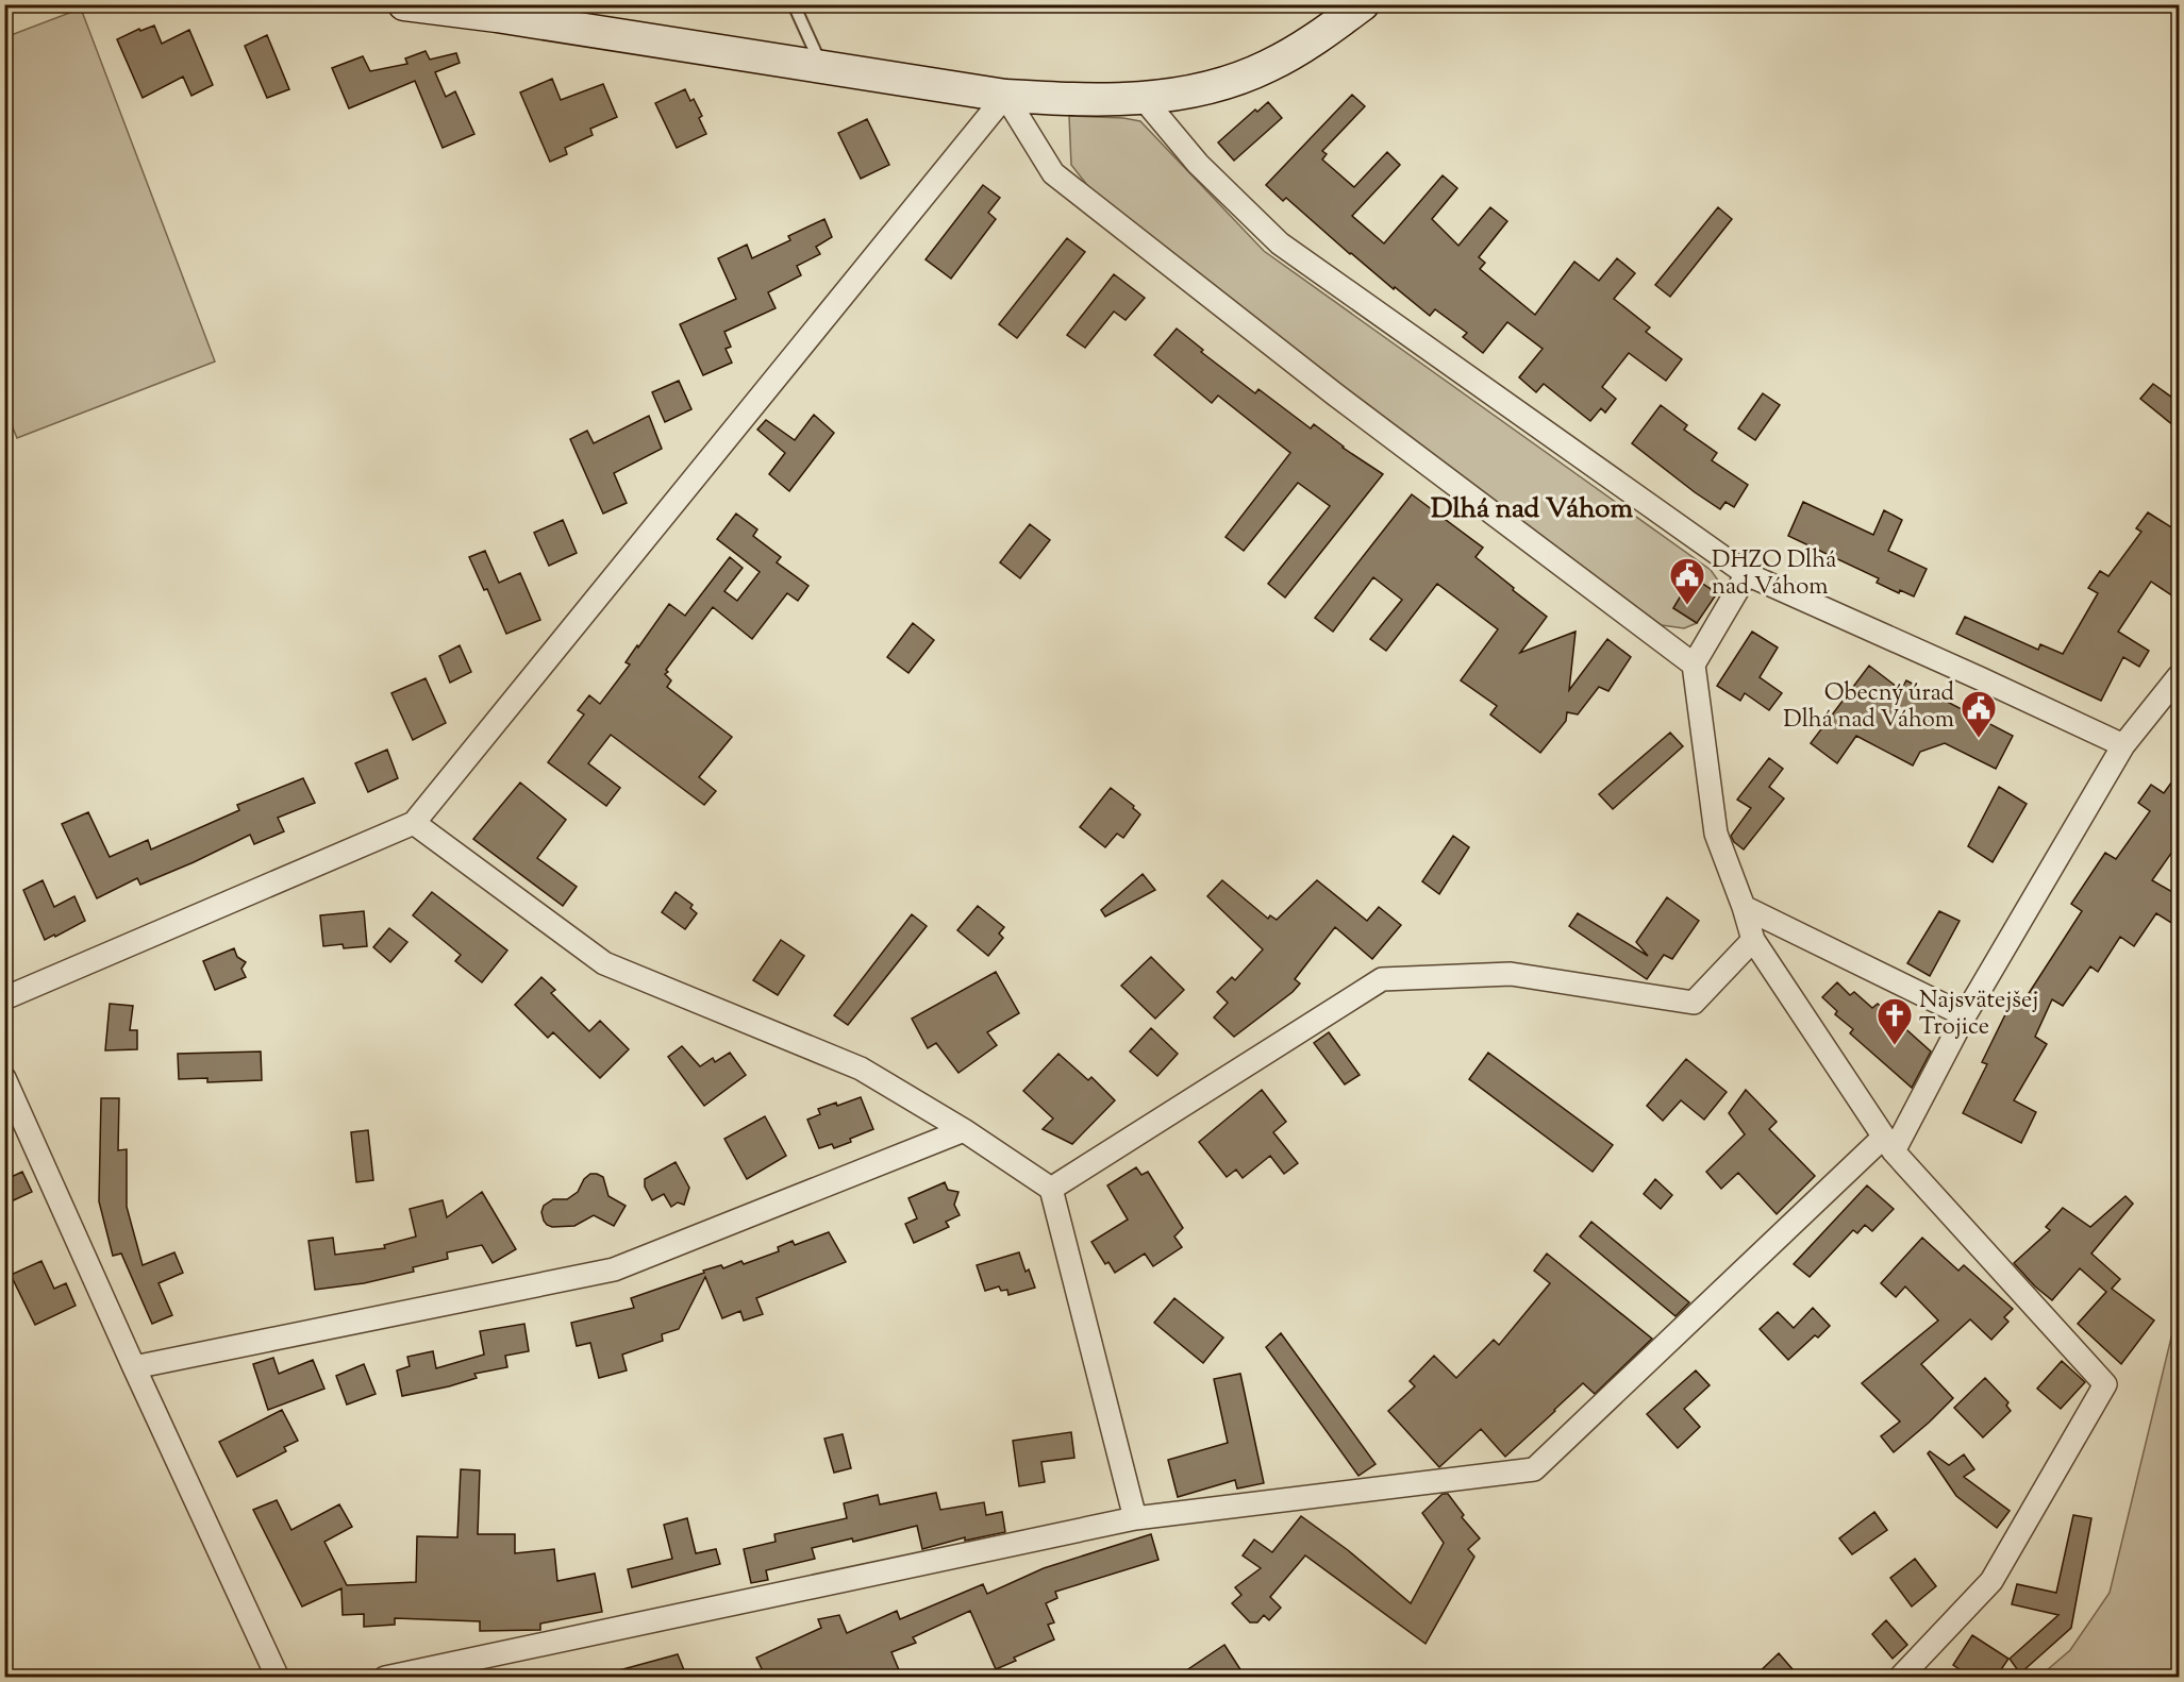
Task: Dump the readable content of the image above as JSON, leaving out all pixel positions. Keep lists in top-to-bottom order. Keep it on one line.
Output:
{"districts":["Dlhá nad Váhom"],"places":{"public building":["DHZO Dlhá nad Váhom","Obecný úrad Dlhá nad Váhom"],"church":["Najsvätejšej Trojice"]}}
